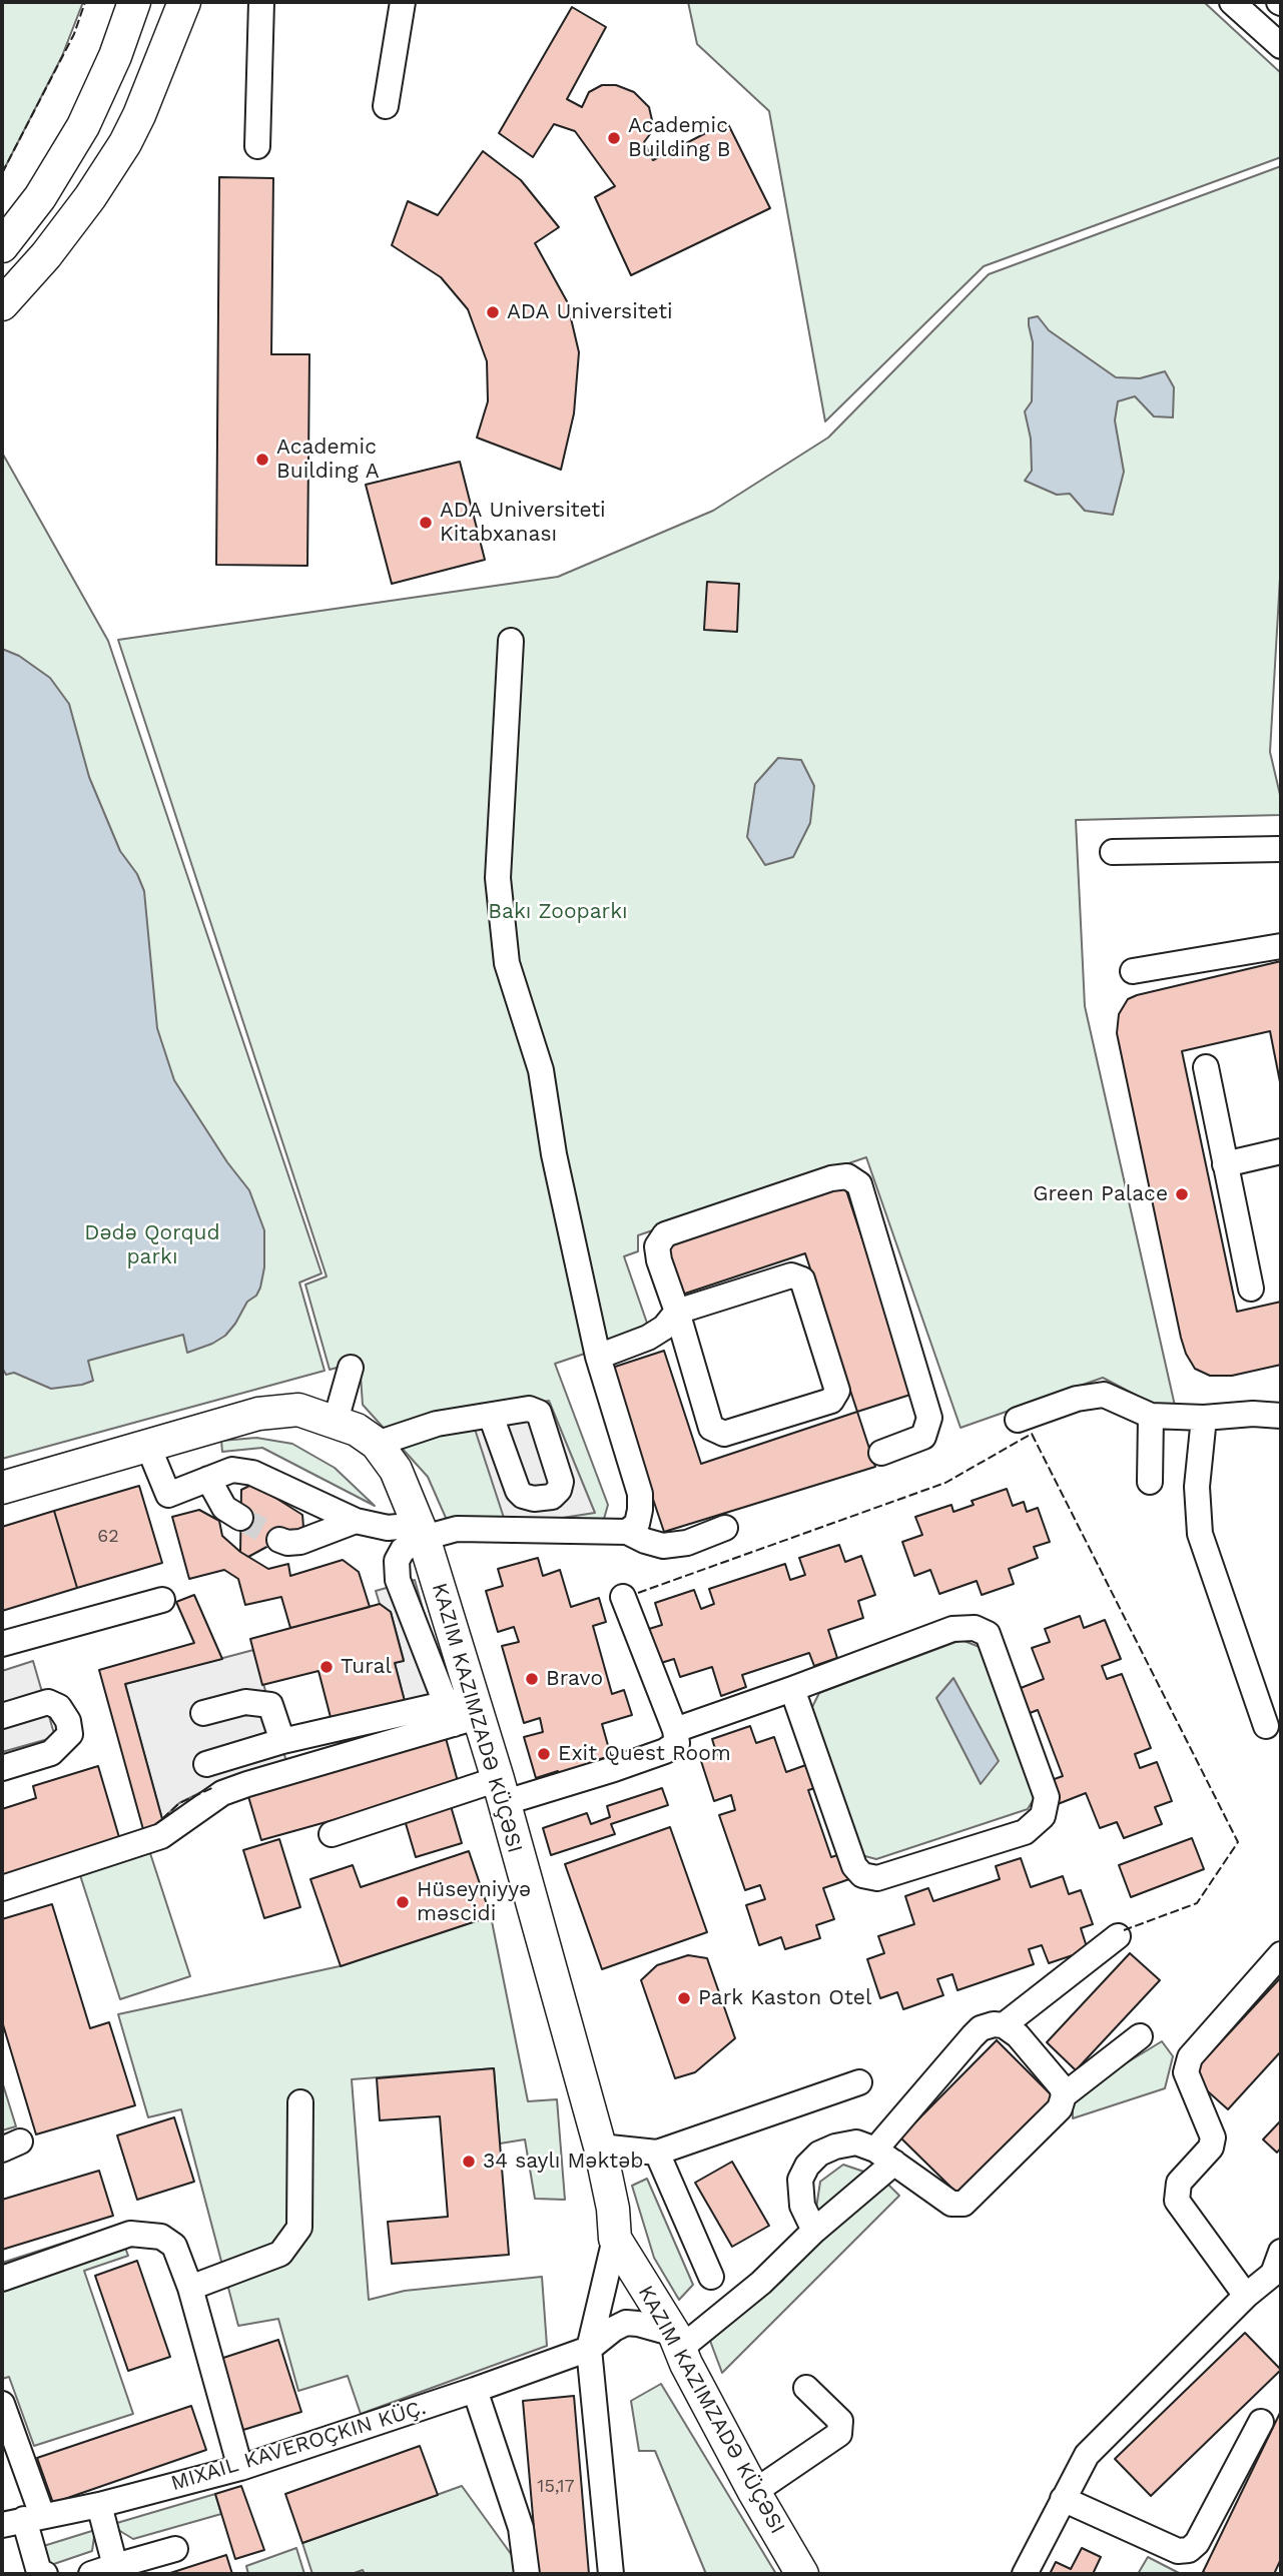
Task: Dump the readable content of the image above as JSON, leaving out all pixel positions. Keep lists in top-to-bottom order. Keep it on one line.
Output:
{"streets":{"street":["MIXAIL KAVEROÇKIN KÜÇ."]},"parks":["Bakı Zooparkı","Dədə Qorqud parkı"],"places":["Academic Building B","ADA Universiteti","Academic Building A","ADA Universiteti Kitabxanası","Green Palace","Tural","Bravo","Exit Quest Room","Hüseyniyyə məscidi","Park Kaston Otel","34 saylı Məktəb"],"house_numbers":["62","15,17"]}
